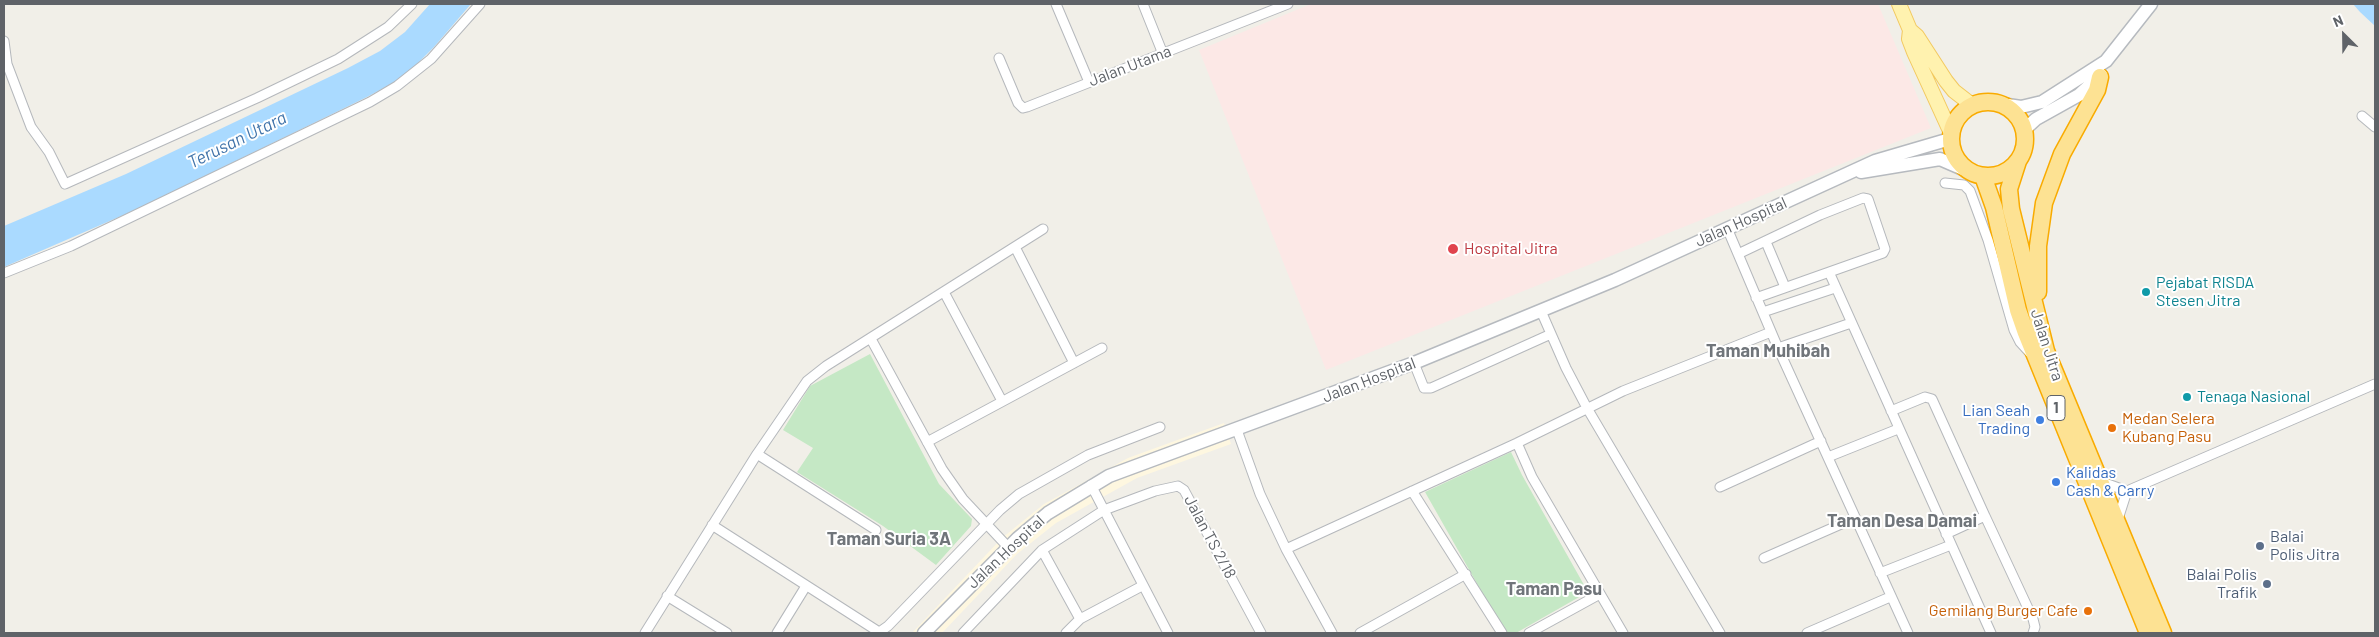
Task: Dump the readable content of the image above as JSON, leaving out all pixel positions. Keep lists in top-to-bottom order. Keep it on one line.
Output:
{"streets":{"highway":["Jalan Jitra","1"],"street":["Jalan Utama","Jalan Hospital","Jalan TS 2/18"]},"crossings":[["Jalan Hospital","Jalan Jitra"],["Jalan Hospital","1"],["Jalan Jitra","1"]],"districts":["Taman Muhibah","Taman Desa Damai","Taman Suria 3A","Taman Pasu"],"water":["Terusan Utara"],"places":["Hospital Jitra","Pejabat RISDA Stesen Jitra","Tenaga Nasional","Lian Seah Trading","Medan Selera Kubang Pasu","Kalidas Cash & Carry","Balai Polis Jitra","Balai Polis Trafik","Gemilang Burger Cafe"],"north":"top left"}
